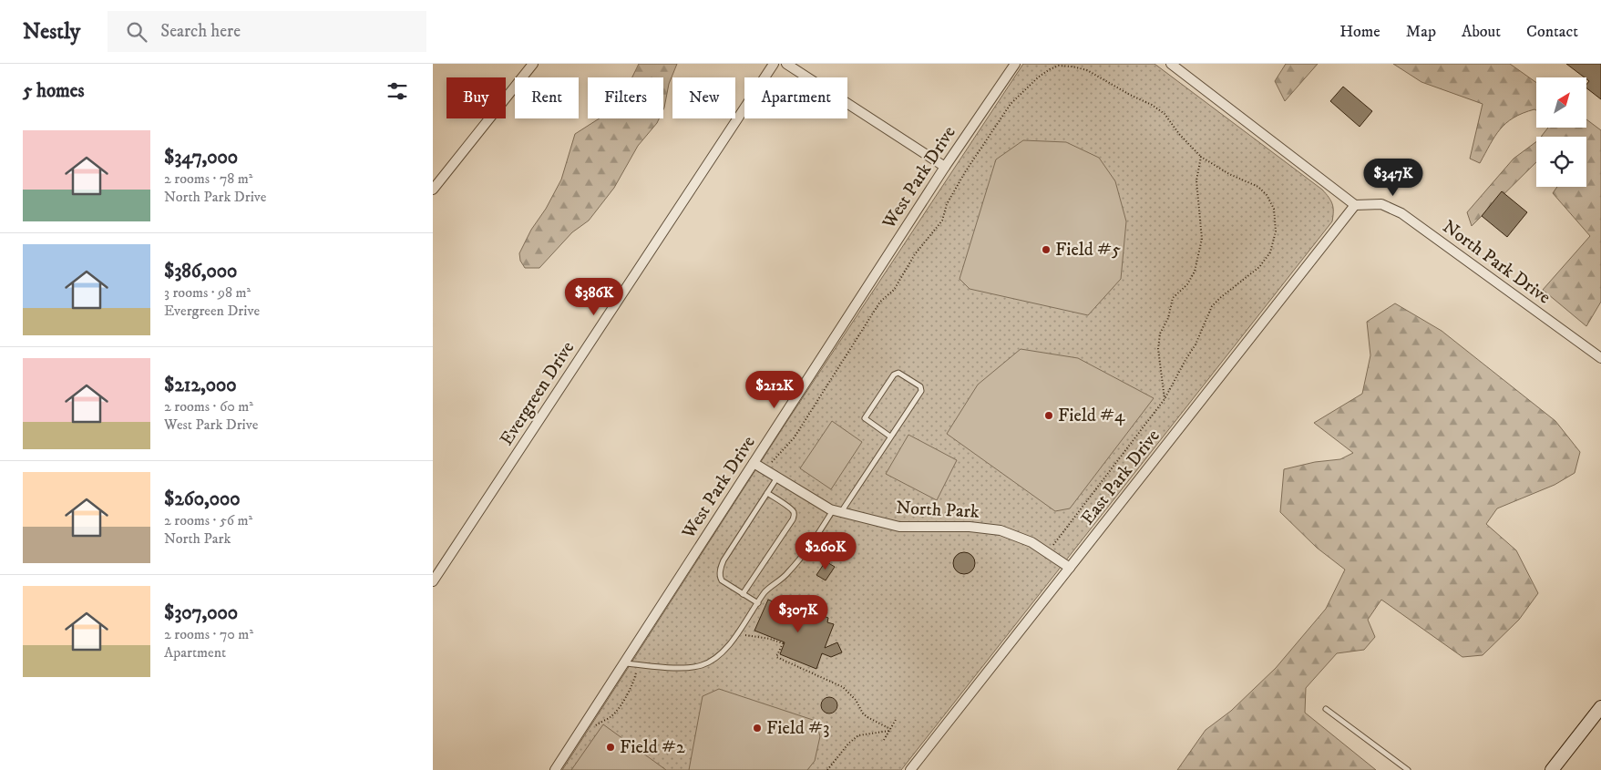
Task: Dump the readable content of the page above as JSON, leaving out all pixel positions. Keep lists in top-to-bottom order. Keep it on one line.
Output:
{"streets":{"street":["West Park Drive","North Park Drive","Evergreen Drive","East Park Drive","North Park"]},"crossings":[["West Park Drive","North Park"],["North Park Drive","East Park Drive"],["East Park Drive","North Park"]],"places":["Field #5","Field #4","Field #3","Field #2"],"north":"top right","page":{"header":"Nestly","search":"Search here","nav":["Home","Map","About","Contact"],"heading":"5 homes","chip":["Buy","Rent","Filters","New","Apartment"],"list":[{"name":"$347,000","note":"2 rooms · 78 m² · North Park Drive"},{"name":"$386,000","note":"3 rooms · 98 m² · Evergreen Drive"},{"name":"$212,000","note":"2 rooms · 60 m² · West Park Drive"},{"name":"$260,000","note":"2 rooms · 56 m² · North Park"},{"name":"$307,000","note":"2 rooms · 70 m² · Apartment"}],"price":["$347K","$386K","$212K","$260K","$307K"]}}
